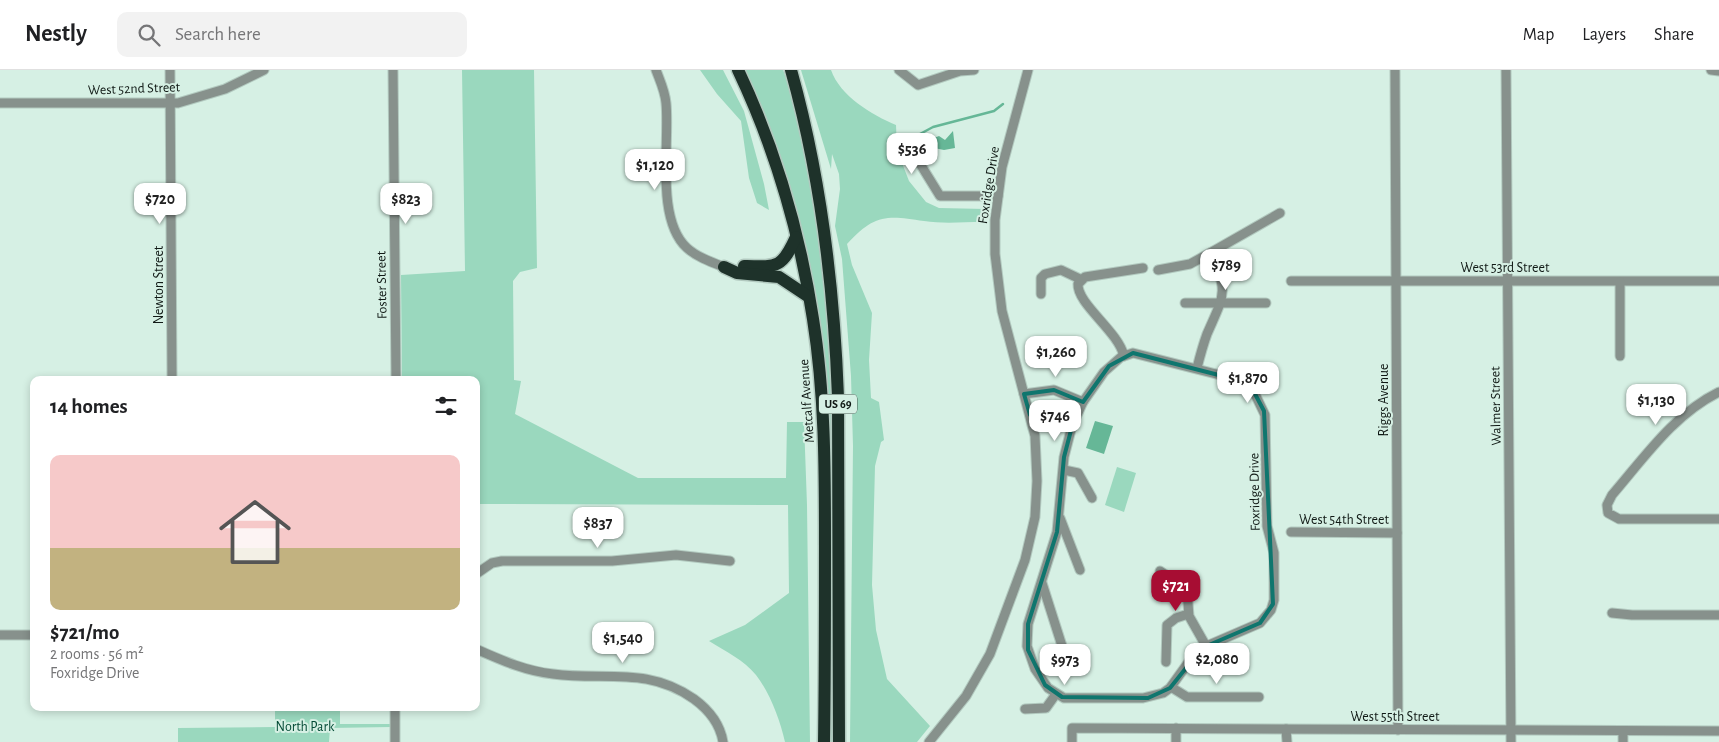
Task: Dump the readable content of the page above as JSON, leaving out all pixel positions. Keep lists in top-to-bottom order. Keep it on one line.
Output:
{"streets":{"highway":["Metcalf Avenue","US 69"],"street":["West 52nd Street","Foxridge Drive","West 53rd Street","Newton Street","Foster Street","Riggs Avenue","Walmer Street","West 54th Street","West 55th Street"]},"crossings":[["West 52nd Street","Newton Street"],["West 53rd Street","Riggs Avenue"],["West 53rd Street","Walmer Street"],["Riggs Avenue","West 54th Street"],["Riggs Avenue","West 55th Street"],["Walmer Street","West 55th Street"]],"parks":["North Park"],"page":{"header":"Nestly","search":"Search here","nav":["Map","Layers","Share"],"price":["$536","$1,120","$720","$823","$789","$1,260","$1,870","$1,130","$746","$837","$721","$1,540","$2,080","$973"],"heading":"14 homes","list":[{"name":"$721/mo","note":"2 rooms · 56 m² · Foxridge Drive"}]}}
